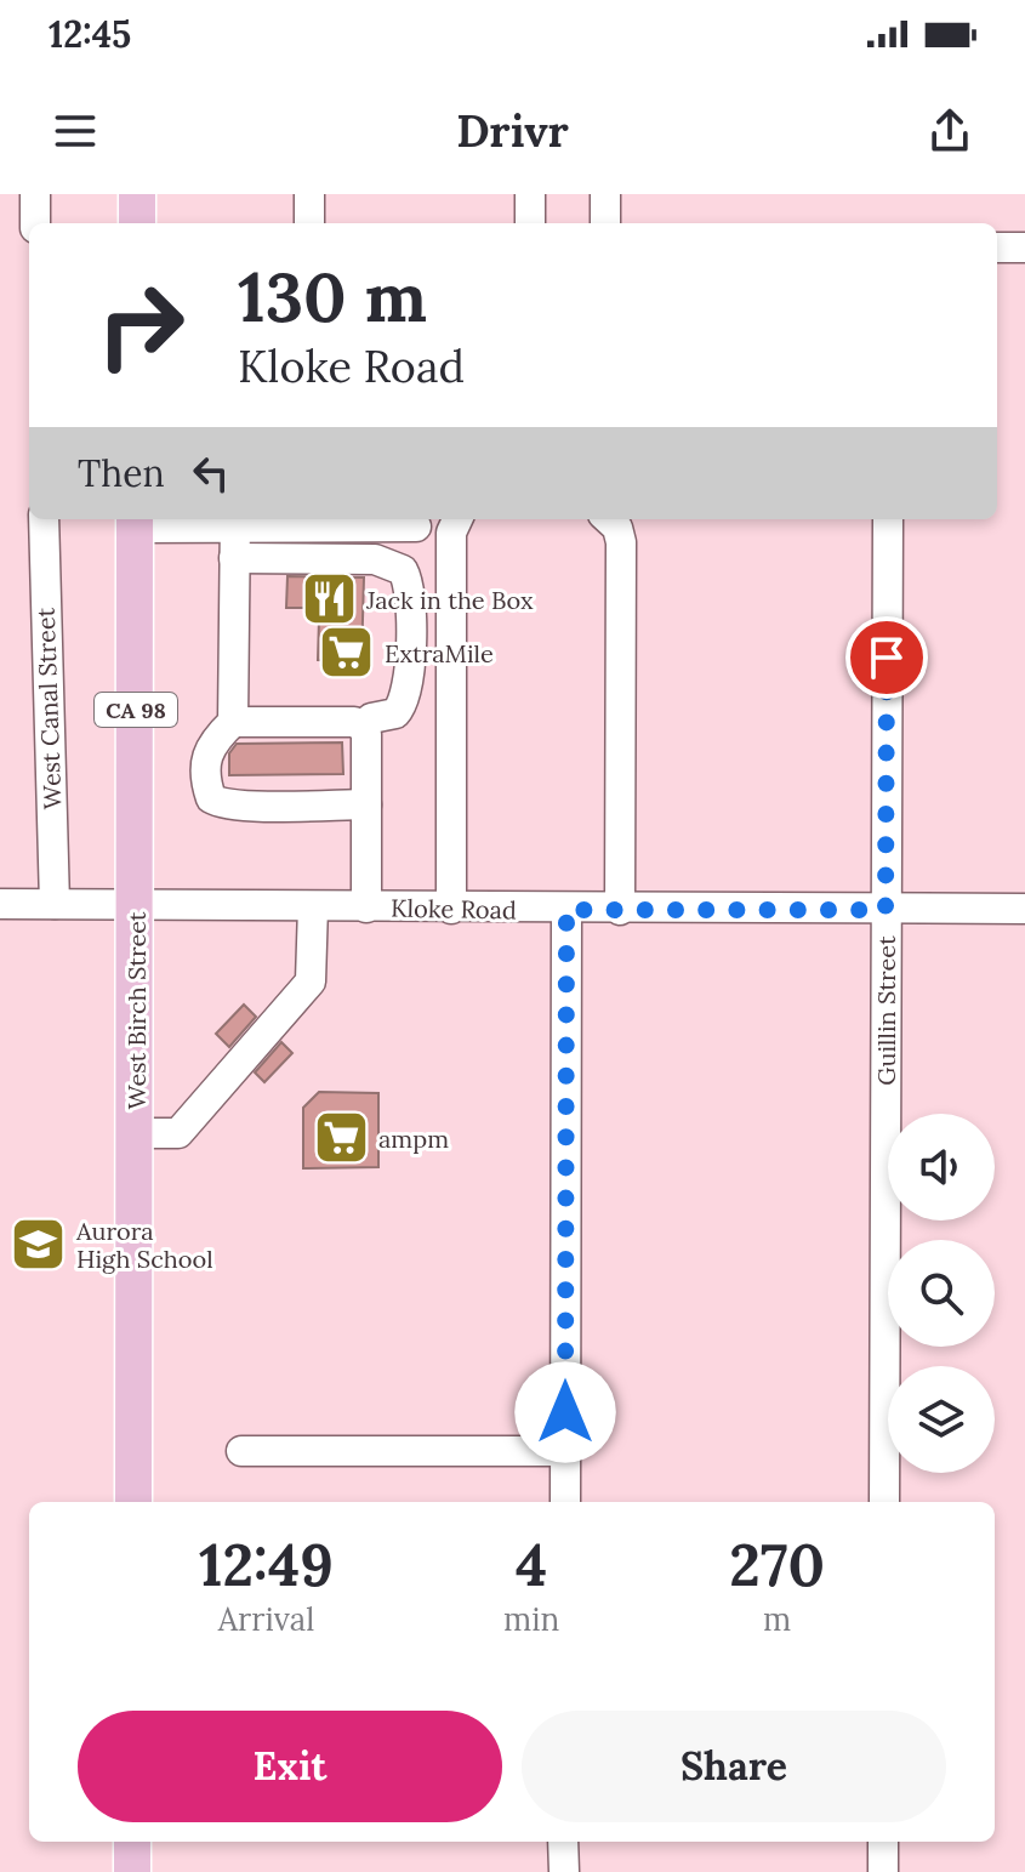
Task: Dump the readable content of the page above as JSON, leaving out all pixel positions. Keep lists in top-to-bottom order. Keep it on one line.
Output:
{"streets":{"main road":["CA 98","West Birch Street"],"street":["West Canal Street","Kloke Road","Guillin Street"]},"crossings":[["West Canal Street","Kloke Road"],["Kloke Road","West Birch Street"],["Kloke Road","Guillin Street"]],"places":{"restaurant":["Jack in the Box"],"supermarket":["ExtraMile","ampm"],"school or university":["Aurora High School"]},"page":{"status":"12:45","header":"Drivr","turn":["130 m","Kloke Road"],"then":"Then","eta":["12:49","Arrival","4","min","270","m"],"buttons":["Exit","Share"]}}
